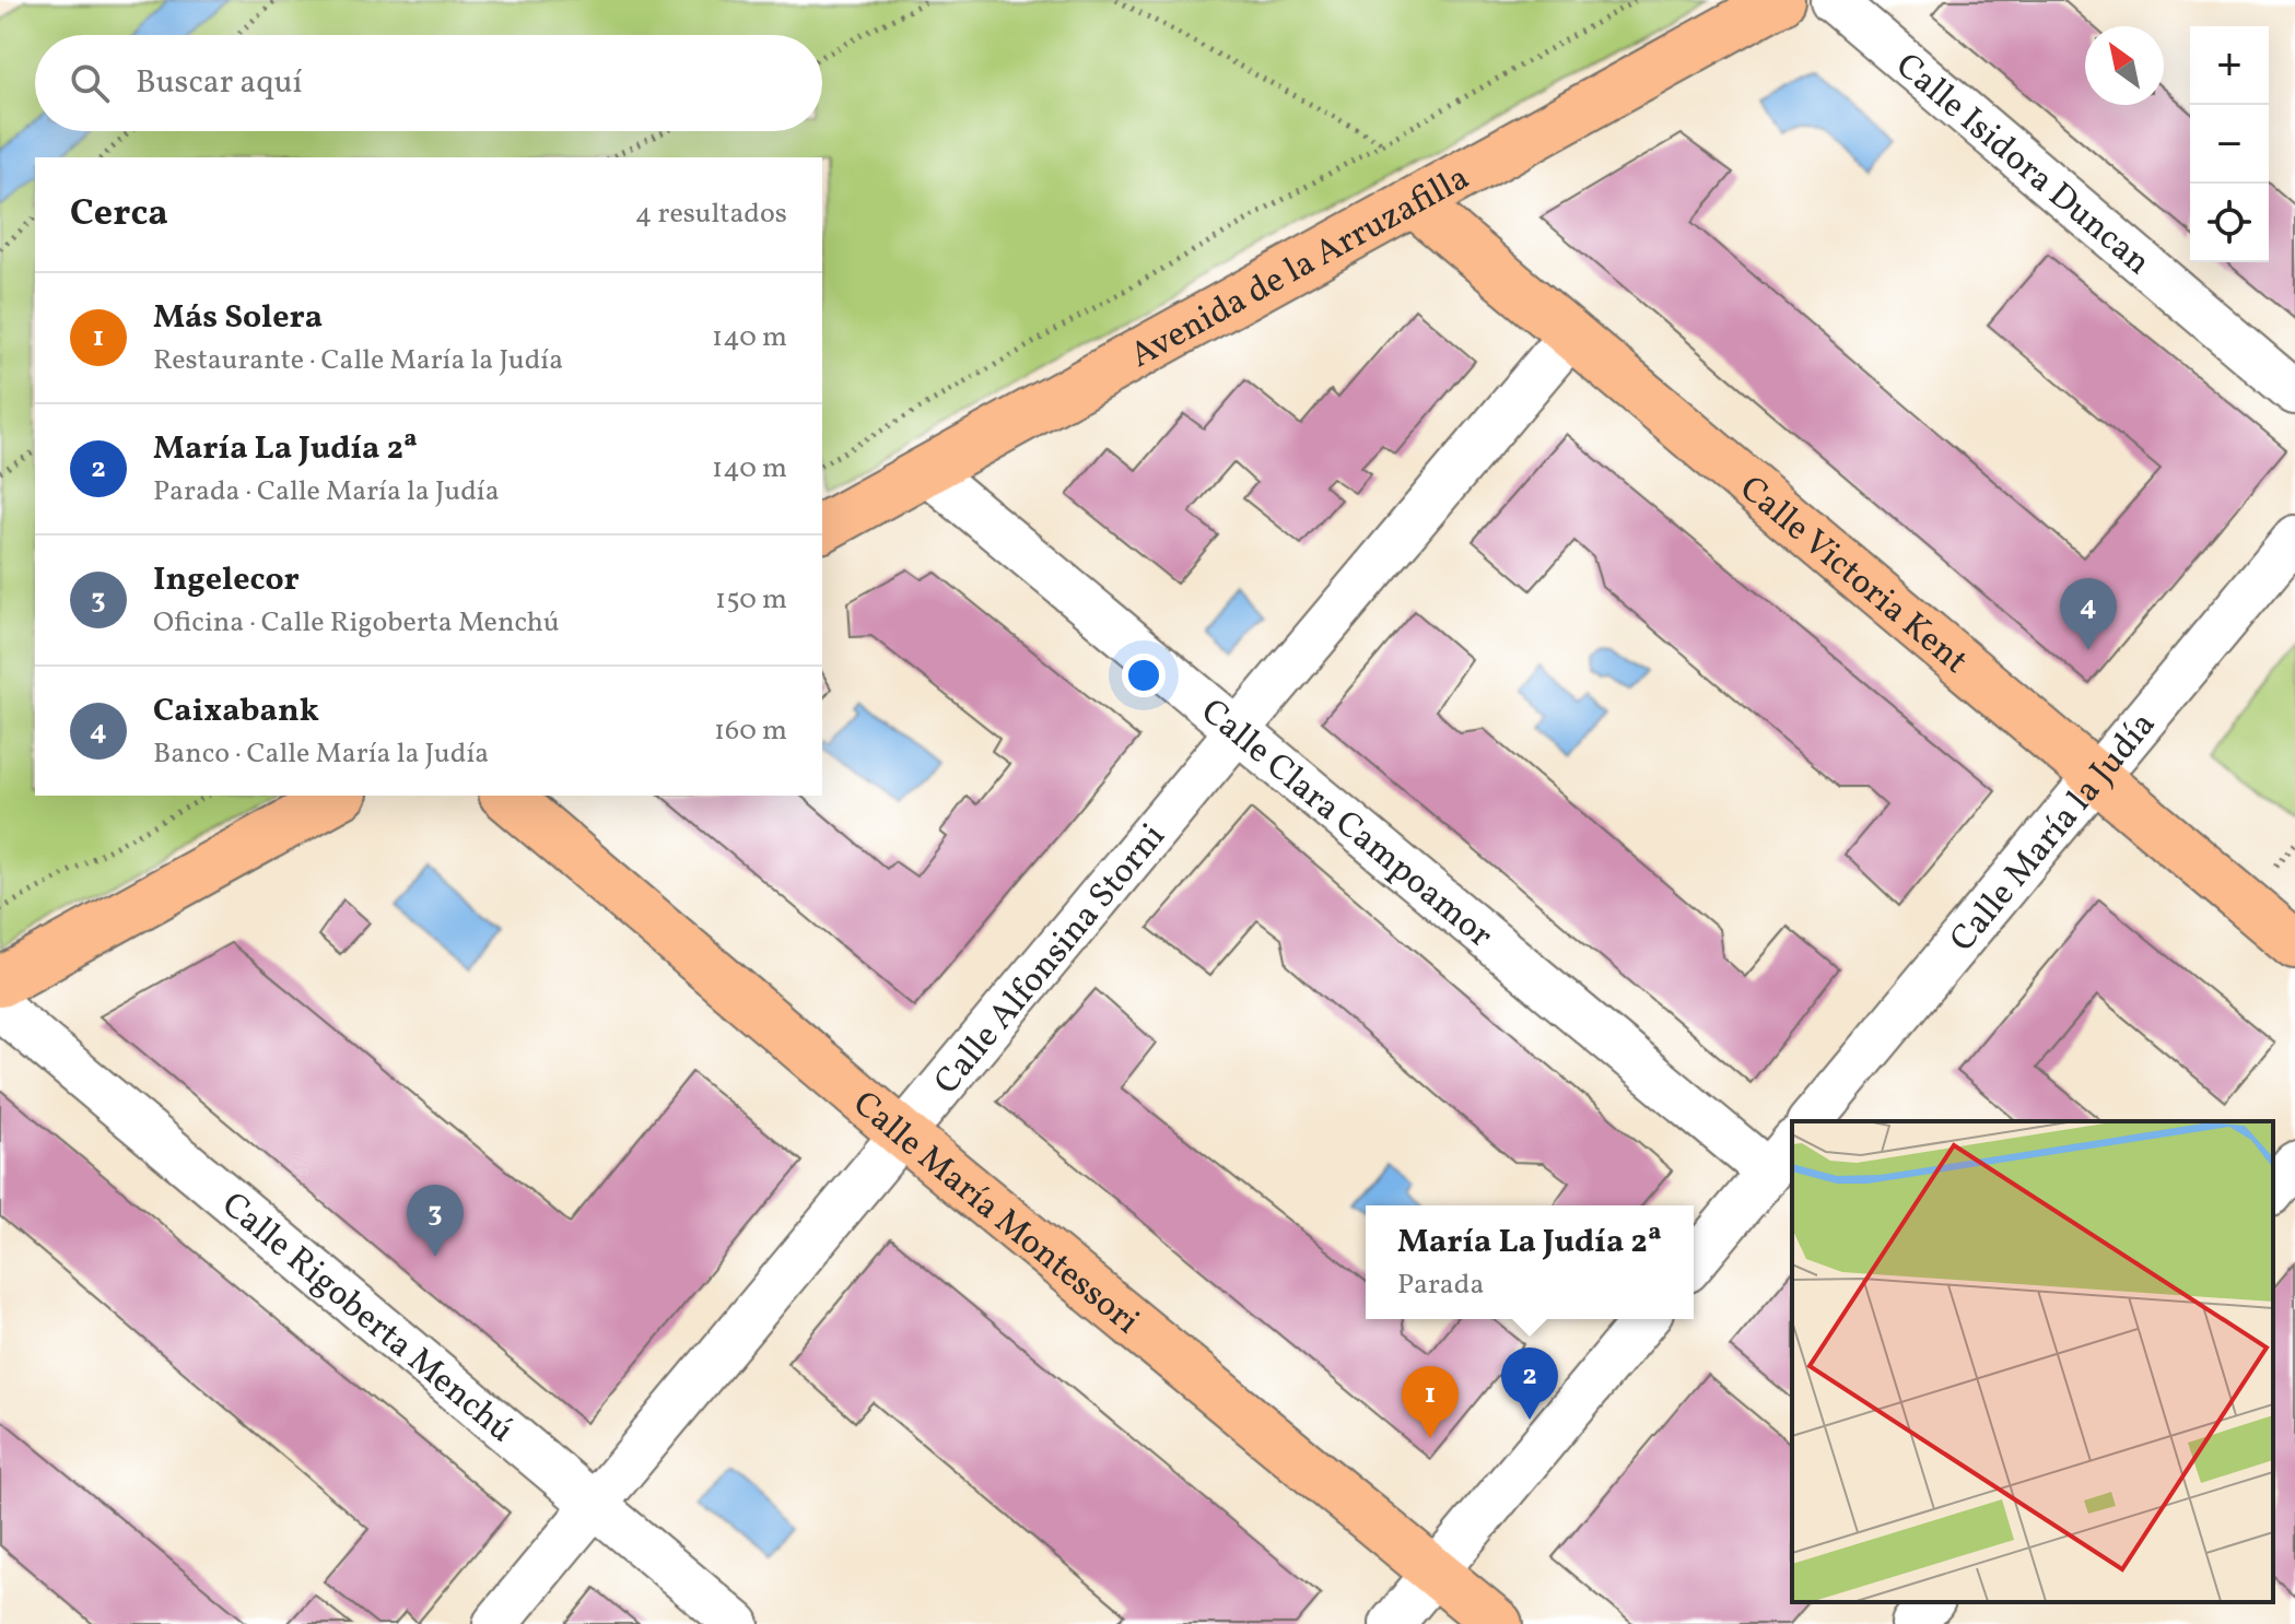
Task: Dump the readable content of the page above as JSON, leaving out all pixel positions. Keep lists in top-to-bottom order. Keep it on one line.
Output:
{"streets":{"main road":["Avenida de la Arruzafilla","Calle Victoria Kent","Calle María Montessori"],"street":["Calle Isidora Duncan","Calle Clara Campoamor","Calle María la Judía","Calle Alfonsina Storni","Calle Rigoberta Menchú"]},"crossings":[["Avenida de la Arruzafilla","Calle Victoria Kent"],["Avenida de la Arruzafilla","Calle Clara Campoamor"],["Calle Victoria Kent","Calle María la Judía"],["Calle Victoria Kent","Calle Alfonsina Storni"],["Calle Clara Campoamor","Calle Alfonsina Storni"],["Calle Alfonsina Storni","Calle María Montessori"],["Calle Alfonsina Storni","Calle Rigoberta Menchú"]],"north":"top left","page":{"map_buttons":["+","−"],"search":"Buscar aquí","heading":["Cerca","4 resultados"],"list":[{"mark":"1","name":"Más Solera","note":"Restaurante · Calle María la Judía","value":"140 m"},{"mark":"2","name":"María La Judía 2ª","note":"Parada · Calle María la Judía","value":"140 m"},{"mark":"3","name":"Ingelecor","note":"Oficina · Calle Rigoberta Menchú","value":"150 m"},{"mark":"4","name":"Caixabank","note":"Banco · Calle María la Judía","value":"160 m"}],"pins":["4","3","2","1"],"popup":["María La Judía 2ª","Parada"]}}
